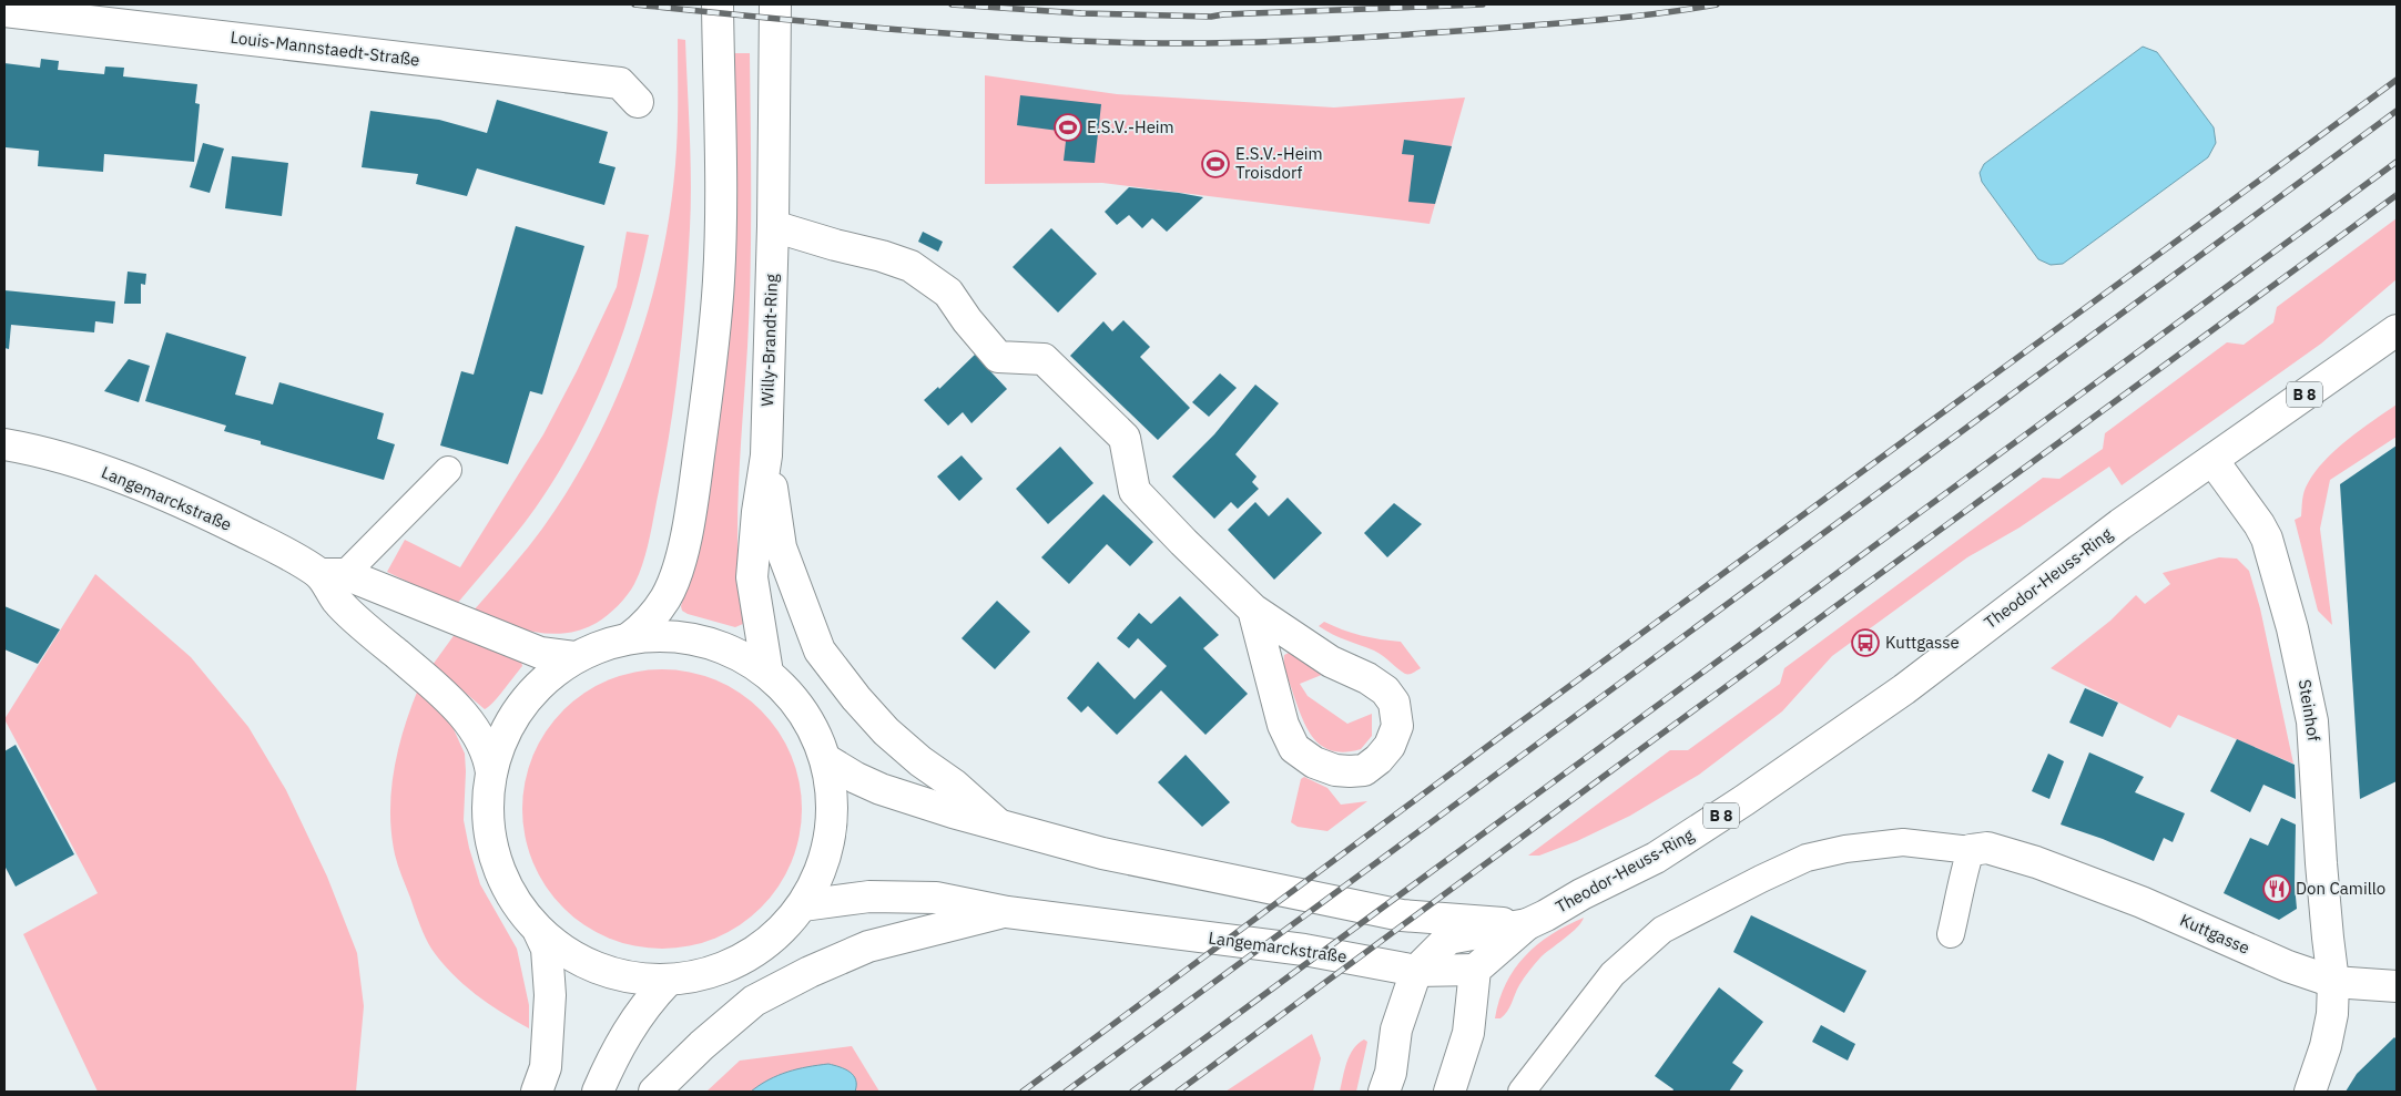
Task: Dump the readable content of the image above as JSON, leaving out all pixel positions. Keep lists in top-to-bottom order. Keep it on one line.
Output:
{"streets":{"main road":["Louis-Mannstaedt-Straße","Willy-Brandt-Ring","B 8","Langemarckstraße","Theodor-Heuss-Ring","Steinhof","Kuttgasse"]},"crossings":[["Langemarckstraße","Theodor-Heuss-Ring"],["Theodor-Heuss-Ring","Steinhof"],["Steinhof","Kuttgasse"]],"places":{"sports":["E.S.V.-Heim","E.S.V.-Heim Troisdorf"],"bus stop":["Kuttgasse"],"restaurant":["Don Camillo"]}}
